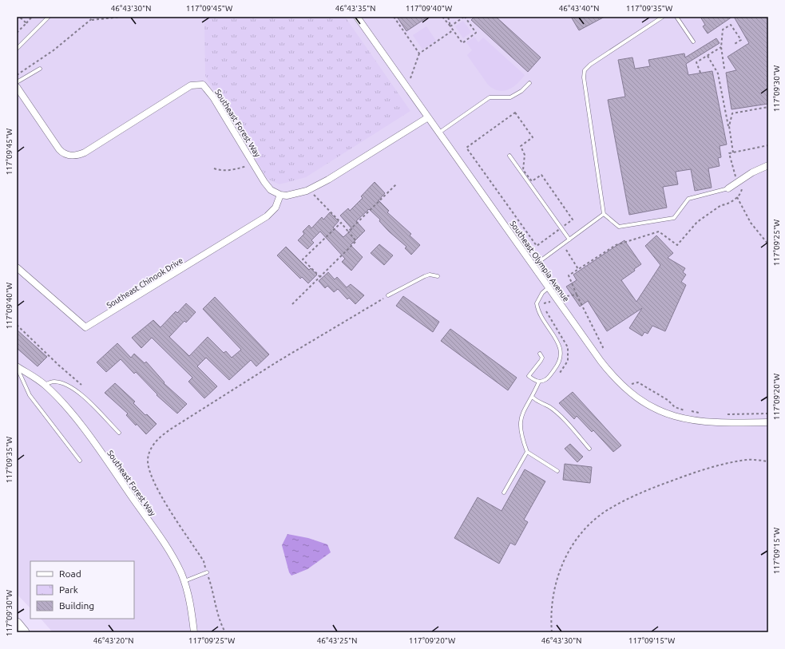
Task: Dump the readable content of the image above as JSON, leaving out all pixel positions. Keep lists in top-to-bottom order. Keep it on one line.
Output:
{"streets":{"street":["Southeast Forest Way","Southeast Olympia Avenue","Southeast Chinook Drive"]},"crossings":[["Southeast Forest Way","Southeast Chinook Drive"]],"legend":["Road","Park","Building"],"coordinates":["46°43'30\"N","117°09'45\"W","46°43'35\"N","117°09'40\"W","46°43'40\"N","117°09'35\"W","117°09'30\"W","117°09'25\"W","117°09'20\"W","117°09'15\"W","46°43'20\"N","46°43'25\"N"]}
